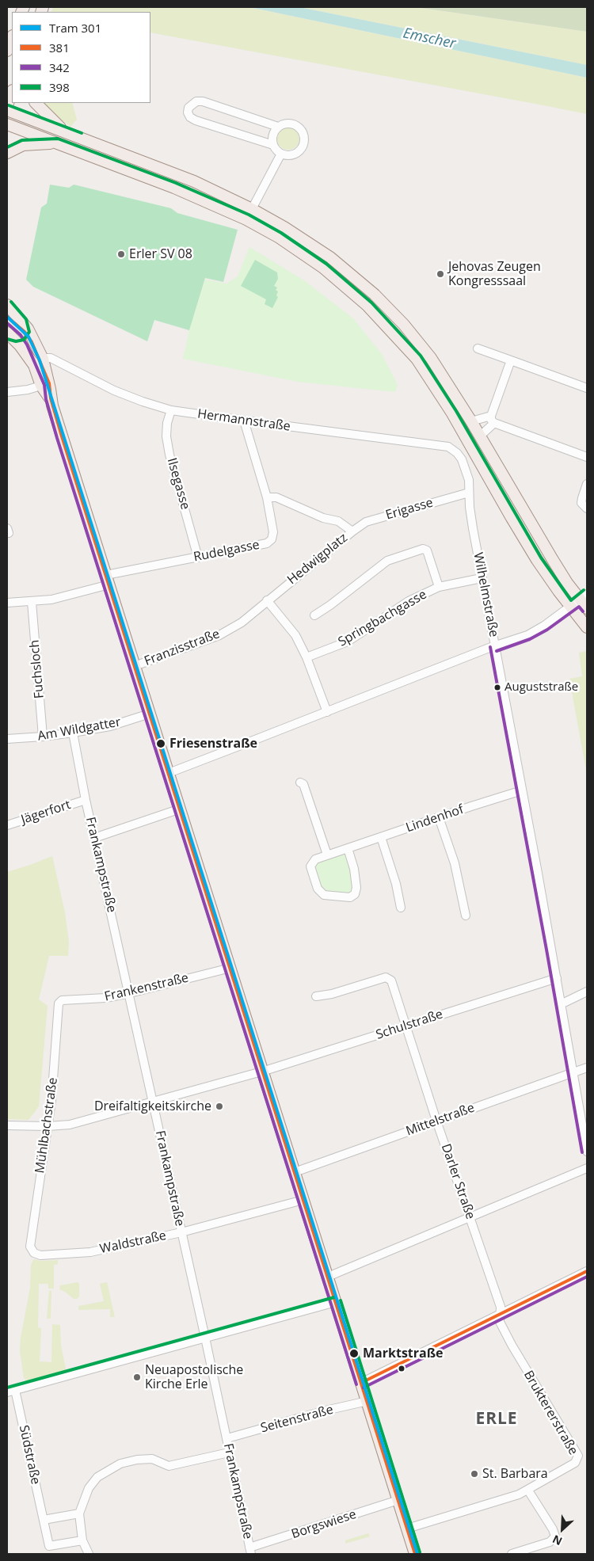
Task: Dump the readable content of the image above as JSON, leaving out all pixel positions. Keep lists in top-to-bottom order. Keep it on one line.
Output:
{"streets":{"street":["Hermannstraße","Ilsegasse","Erigasse","Rudelgasse","Hedwigplatz","Wilhelmstraße","Springbachgasse","Franzisstraße","Fuchsloch","Am Wildgatter","Jägerfort","Lindenhof","Frankampstraße","Frankenstraße","Schulstraße","Mittelstraße","Mühlbachstraße","Darler Straße","Waldstraße","Bruktererstraße","Seitenstraße","Südstraße","Borgswiese"]},"crossings":[["Hermannstraße","Ilsegasse"],["Hermannstraße","Rudelgasse"],["Hermannstraße","Wilhelmstraße"],["Ilsegasse","Rudelgasse"],["Erigasse","Hedwigplatz"],["Erigasse","Wilhelmstraße"],["Rudelgasse","Hedwigplatz"],["Rudelgasse","Fuchsloch"],["Hedwigplatz","Franzisstraße"],["Wilhelmstraße","Springbachgasse"],["Wilhelmstraße","Lindenhof"],["Wilhelmstraße","Schulstraße"],["Wilhelmstraße","Mittelstraße"],["Fuchsloch","Am Wildgatter"],["Am Wildgatter","Frankampstraße"],["Jägerfort","Frankampstraße"],["Frankampstraße","Frankenstraße"],["Frankampstraße","Schulstraße"],["Frankampstraße","Waldstraße"],["Frankampstraße","Seitenstraße"],["Frankampstraße","Borgswiese"],["Frankenstraße","Mühlbachstraße"],["Schulstraße","Mühlbachstraße"],["Schulstraße","Darler Straße"],["Mittelstraße","Darler Straße"],["Mühlbachstraße","Waldstraße"],["Darler Straße","Bruktererstraße"]],"districts":["ERLE"],"water":["Emscher"],"places":["Erler SV 08","Jehovas Zeugen Kongresssaal","Auguststraße","Friesenstraße","Dreifaltigkeitskirche","Marktstraße","Neuapostolische Kirche Erle","St. Barbara"],"lines":["transit line 398","tram line 301","transit line 381","transit line 342"],"legend":["Tram 301","381","342","398"],"north":"bottom left"}
